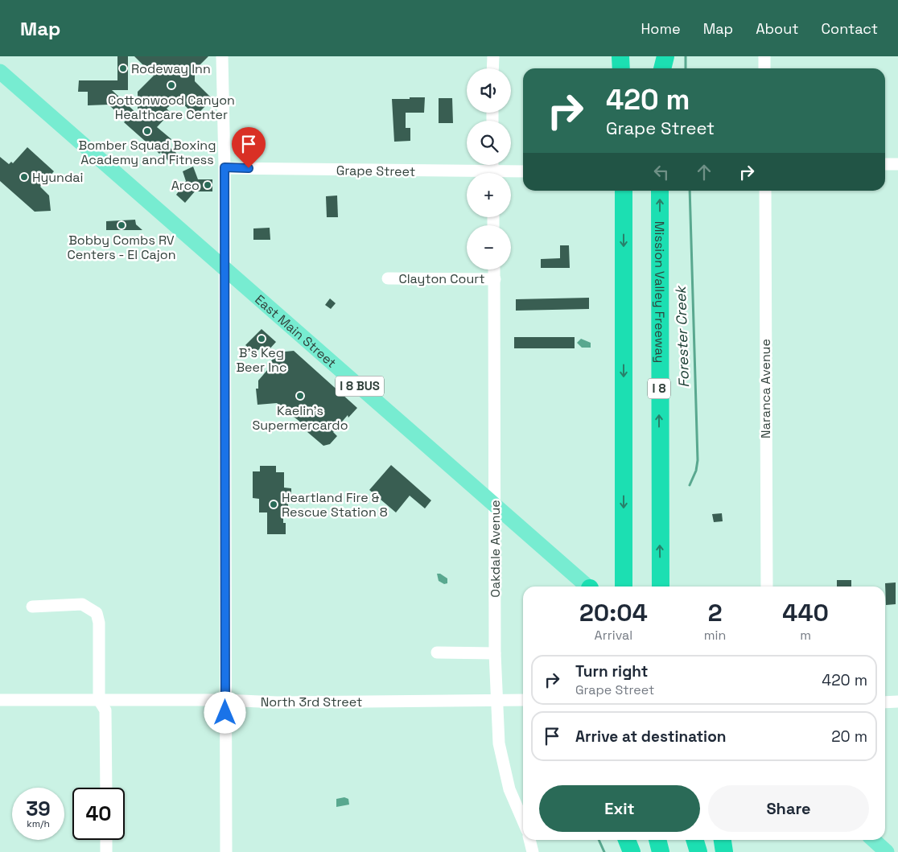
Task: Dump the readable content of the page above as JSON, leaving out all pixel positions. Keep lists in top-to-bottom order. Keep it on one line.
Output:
{"streets":{"highway":["Mission Valley Freeway","I 8"],"main road":["East Main Street","I 8 BUS"],"street":["Grape Street","Clayton Court","Naranca Avenue","Oakdale Avenue","North 3rd Street"]},"crossings":[["Clayton Court","Oakdale Avenue"],["East Main Street","Oakdale Avenue"],["Oakdale Avenue","North 3rd Street"]],"water":["Forester Creek"],"places":["Rodeway Inn","Cottonwood Canyon Healthcare Center","Bomber Squad Boxing Academy and Fitness","Hyundai","Arco","Bobby Combs RV Centers - El Cajon","B's Keg Beer Inc","Kaelin's Supermercardo","Heartland Fire & Rescue Station 8"],"page":{"header":"Map","nav":["Home","Map","About","Contact"],"map_buttons":["+","−"],"turn":["420 m","Grape Street"],"eta":["20:04","Arrival","2","min","440","m"],"list":[{"name":"Turn right","note":"Grape Street","value":"420 m"},{"name":"Arrive at destination","value":"20 m"}],"buttons":["Exit","Share"],"speed":"39 km/h","limit":"40"}}
